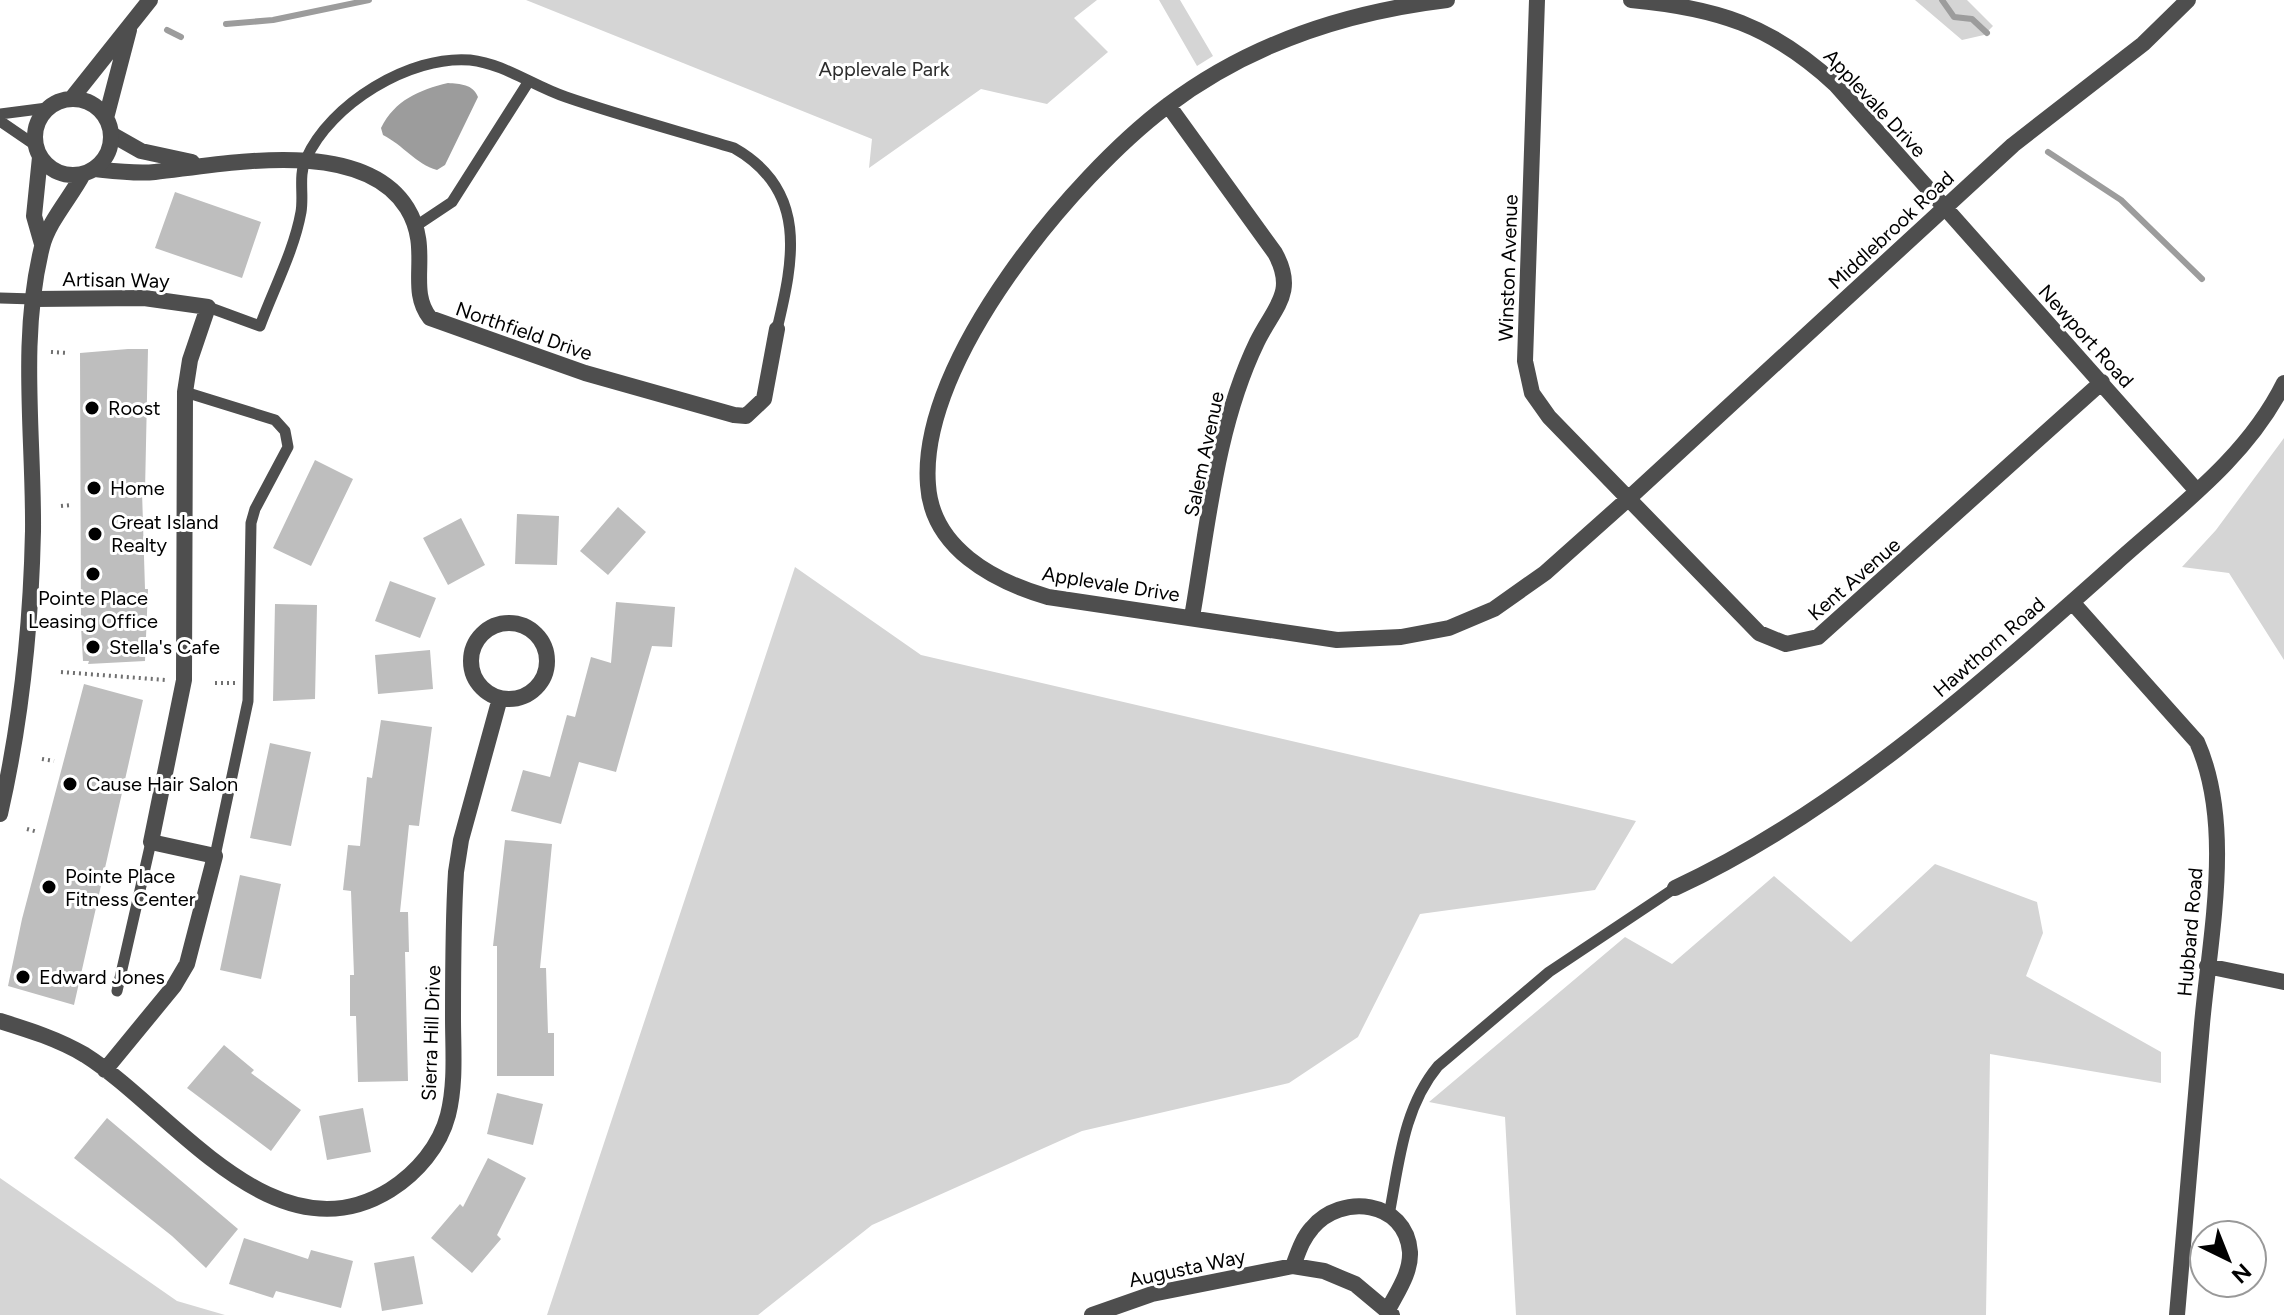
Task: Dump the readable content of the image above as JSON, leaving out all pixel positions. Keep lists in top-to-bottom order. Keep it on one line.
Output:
{"streets":{"street":["Applevale Drive","Middlebrook Road","Winston Avenue","Artisan Way","Northfield Drive","Newport Road","Salem Avenue","Kent Avenue","Hawthorn Road","Hubbard Road","Sierra Hill Drive","Augusta Way"]},"crossings":[["Applevale Drive","Middlebrook Road"],["Applevale Drive","Winston Avenue"],["Applevale Drive","Newport Road"],["Applevale Drive","Salem Avenue"],["Applevale Drive","Kent Avenue"],["Middlebrook Road","Winston Avenue"],["Middlebrook Road","Newport Road"],["Middlebrook Road","Kent Avenue"],["Winston Avenue","Kent Avenue"],["Newport Road","Kent Avenue"],["Newport Road","Hawthorn Road"],["Hawthorn Road","Hubbard Road"]],"parks":["Applevale Park"],"places":["Roost","Home","Great Island Realty","Pointe Place Leasing Office","Stella's Cafe","Cause Hair Salon","Pointe Place Fitness Center","Edward Jones"],"north":"bottom right"}
